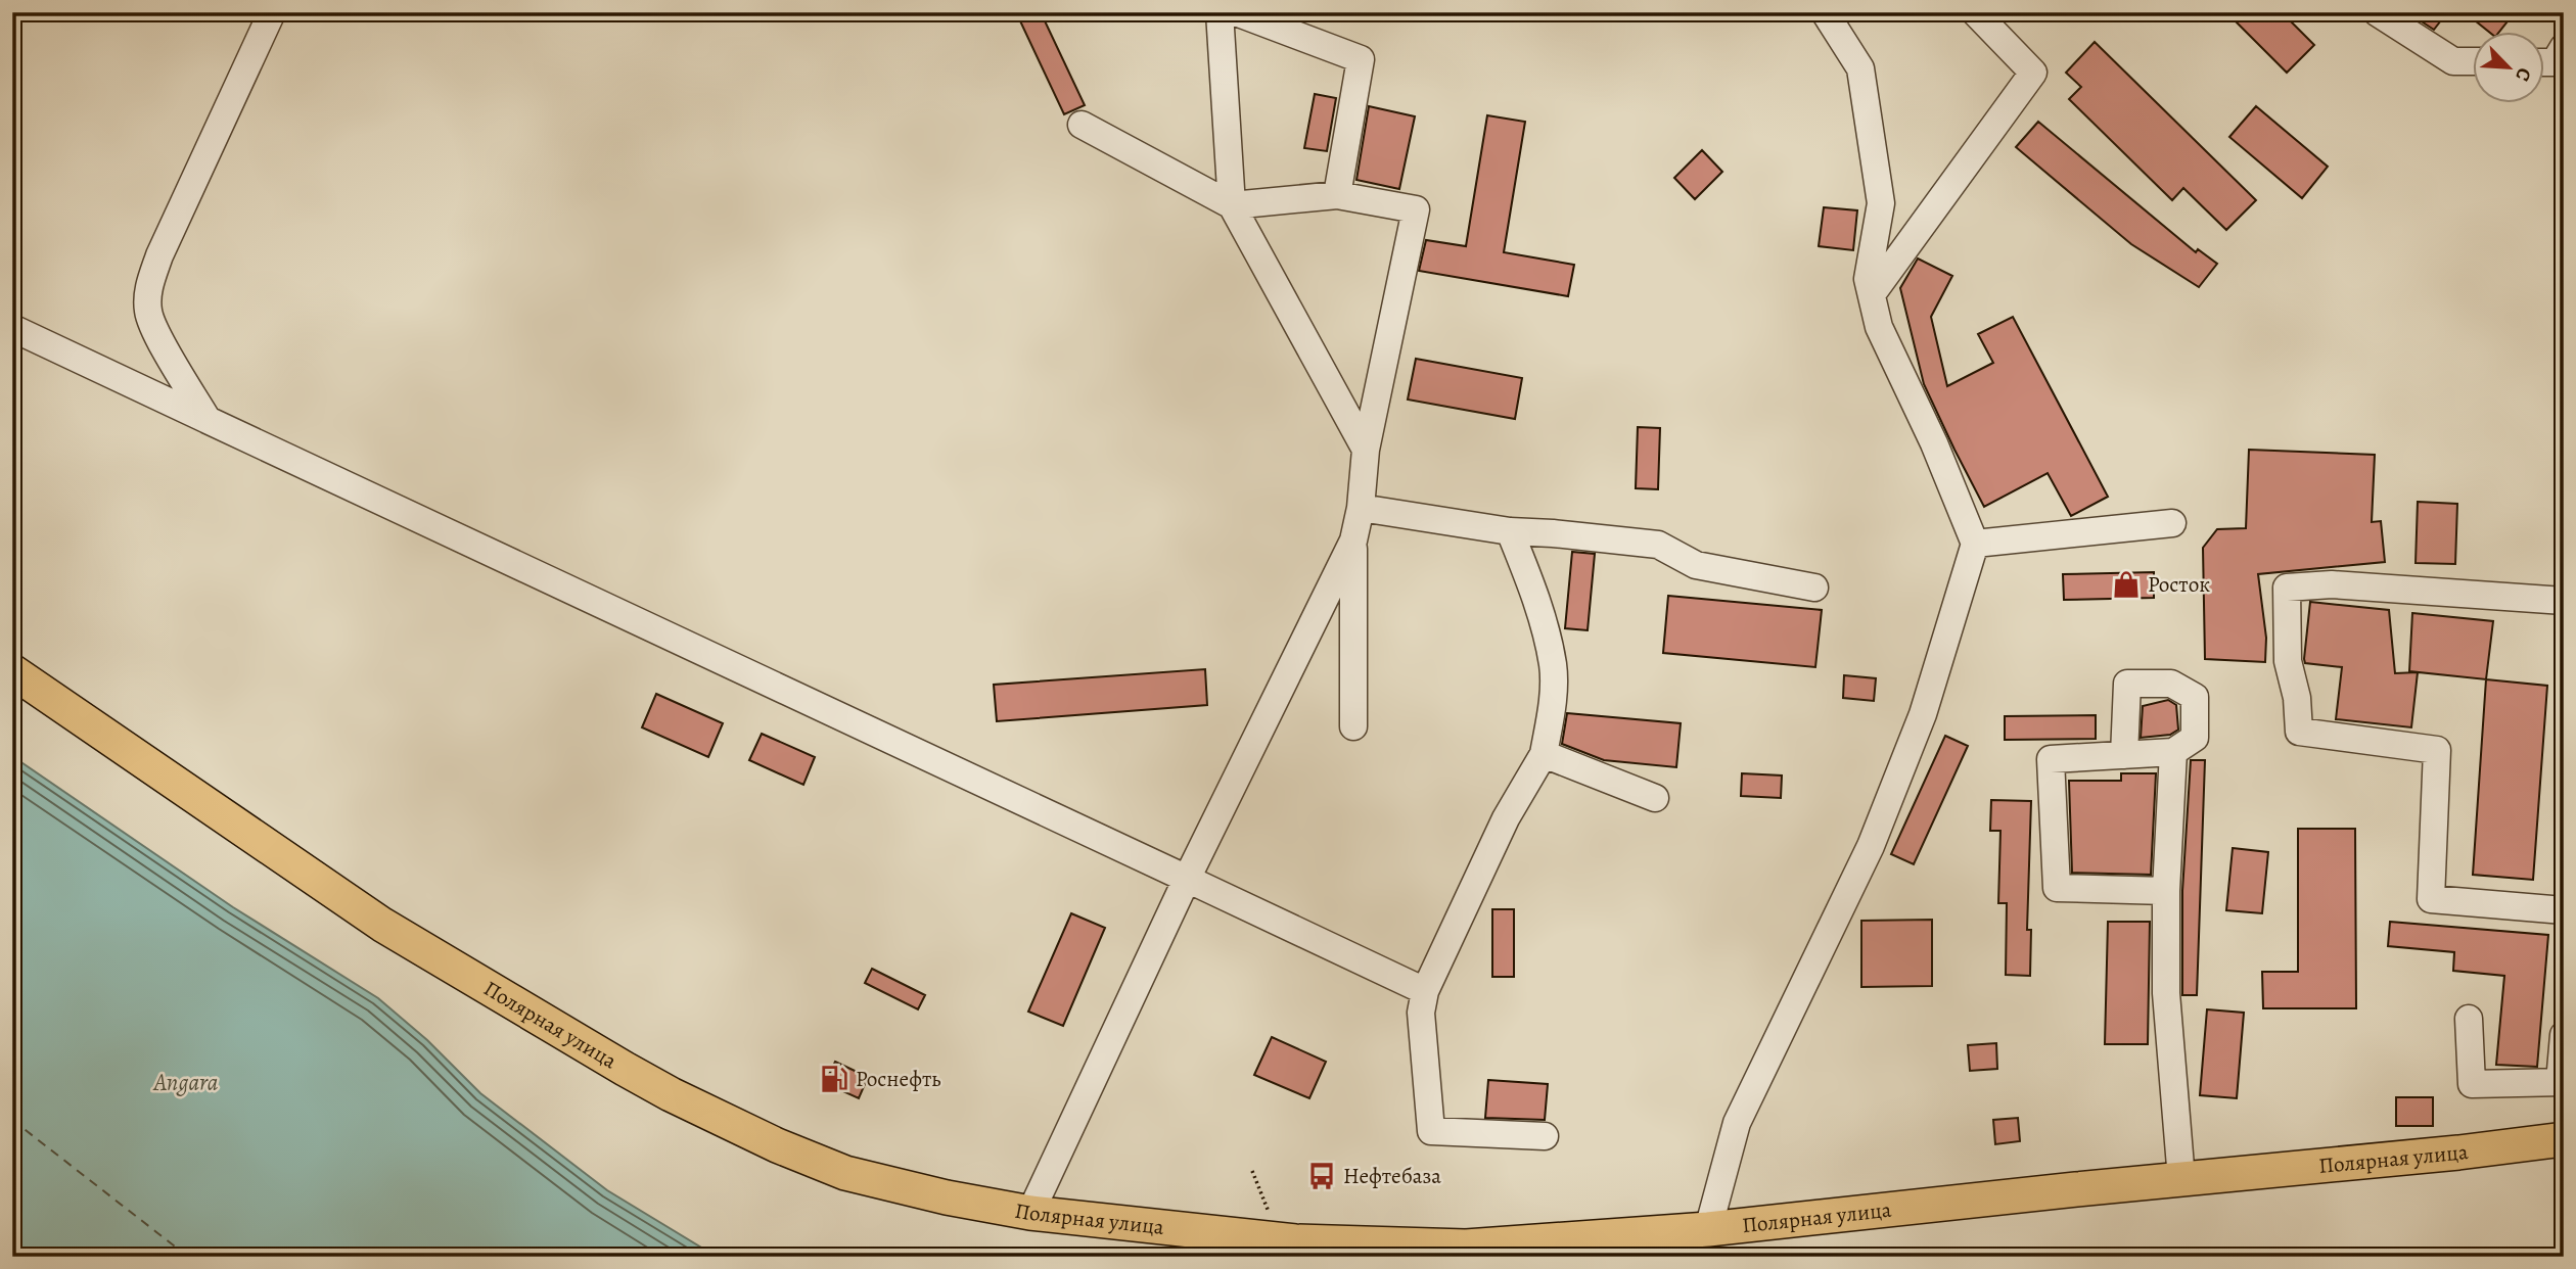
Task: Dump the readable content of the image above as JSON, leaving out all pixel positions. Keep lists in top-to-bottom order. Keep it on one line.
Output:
{"streets":{"main road":["Полярная улица"]},"water":["Angara"],"places":{"shop":["Росток"],"fuel station":["Роснефть"],"bus stop":["Нефтебаза"]},"north":"bottom right"}
